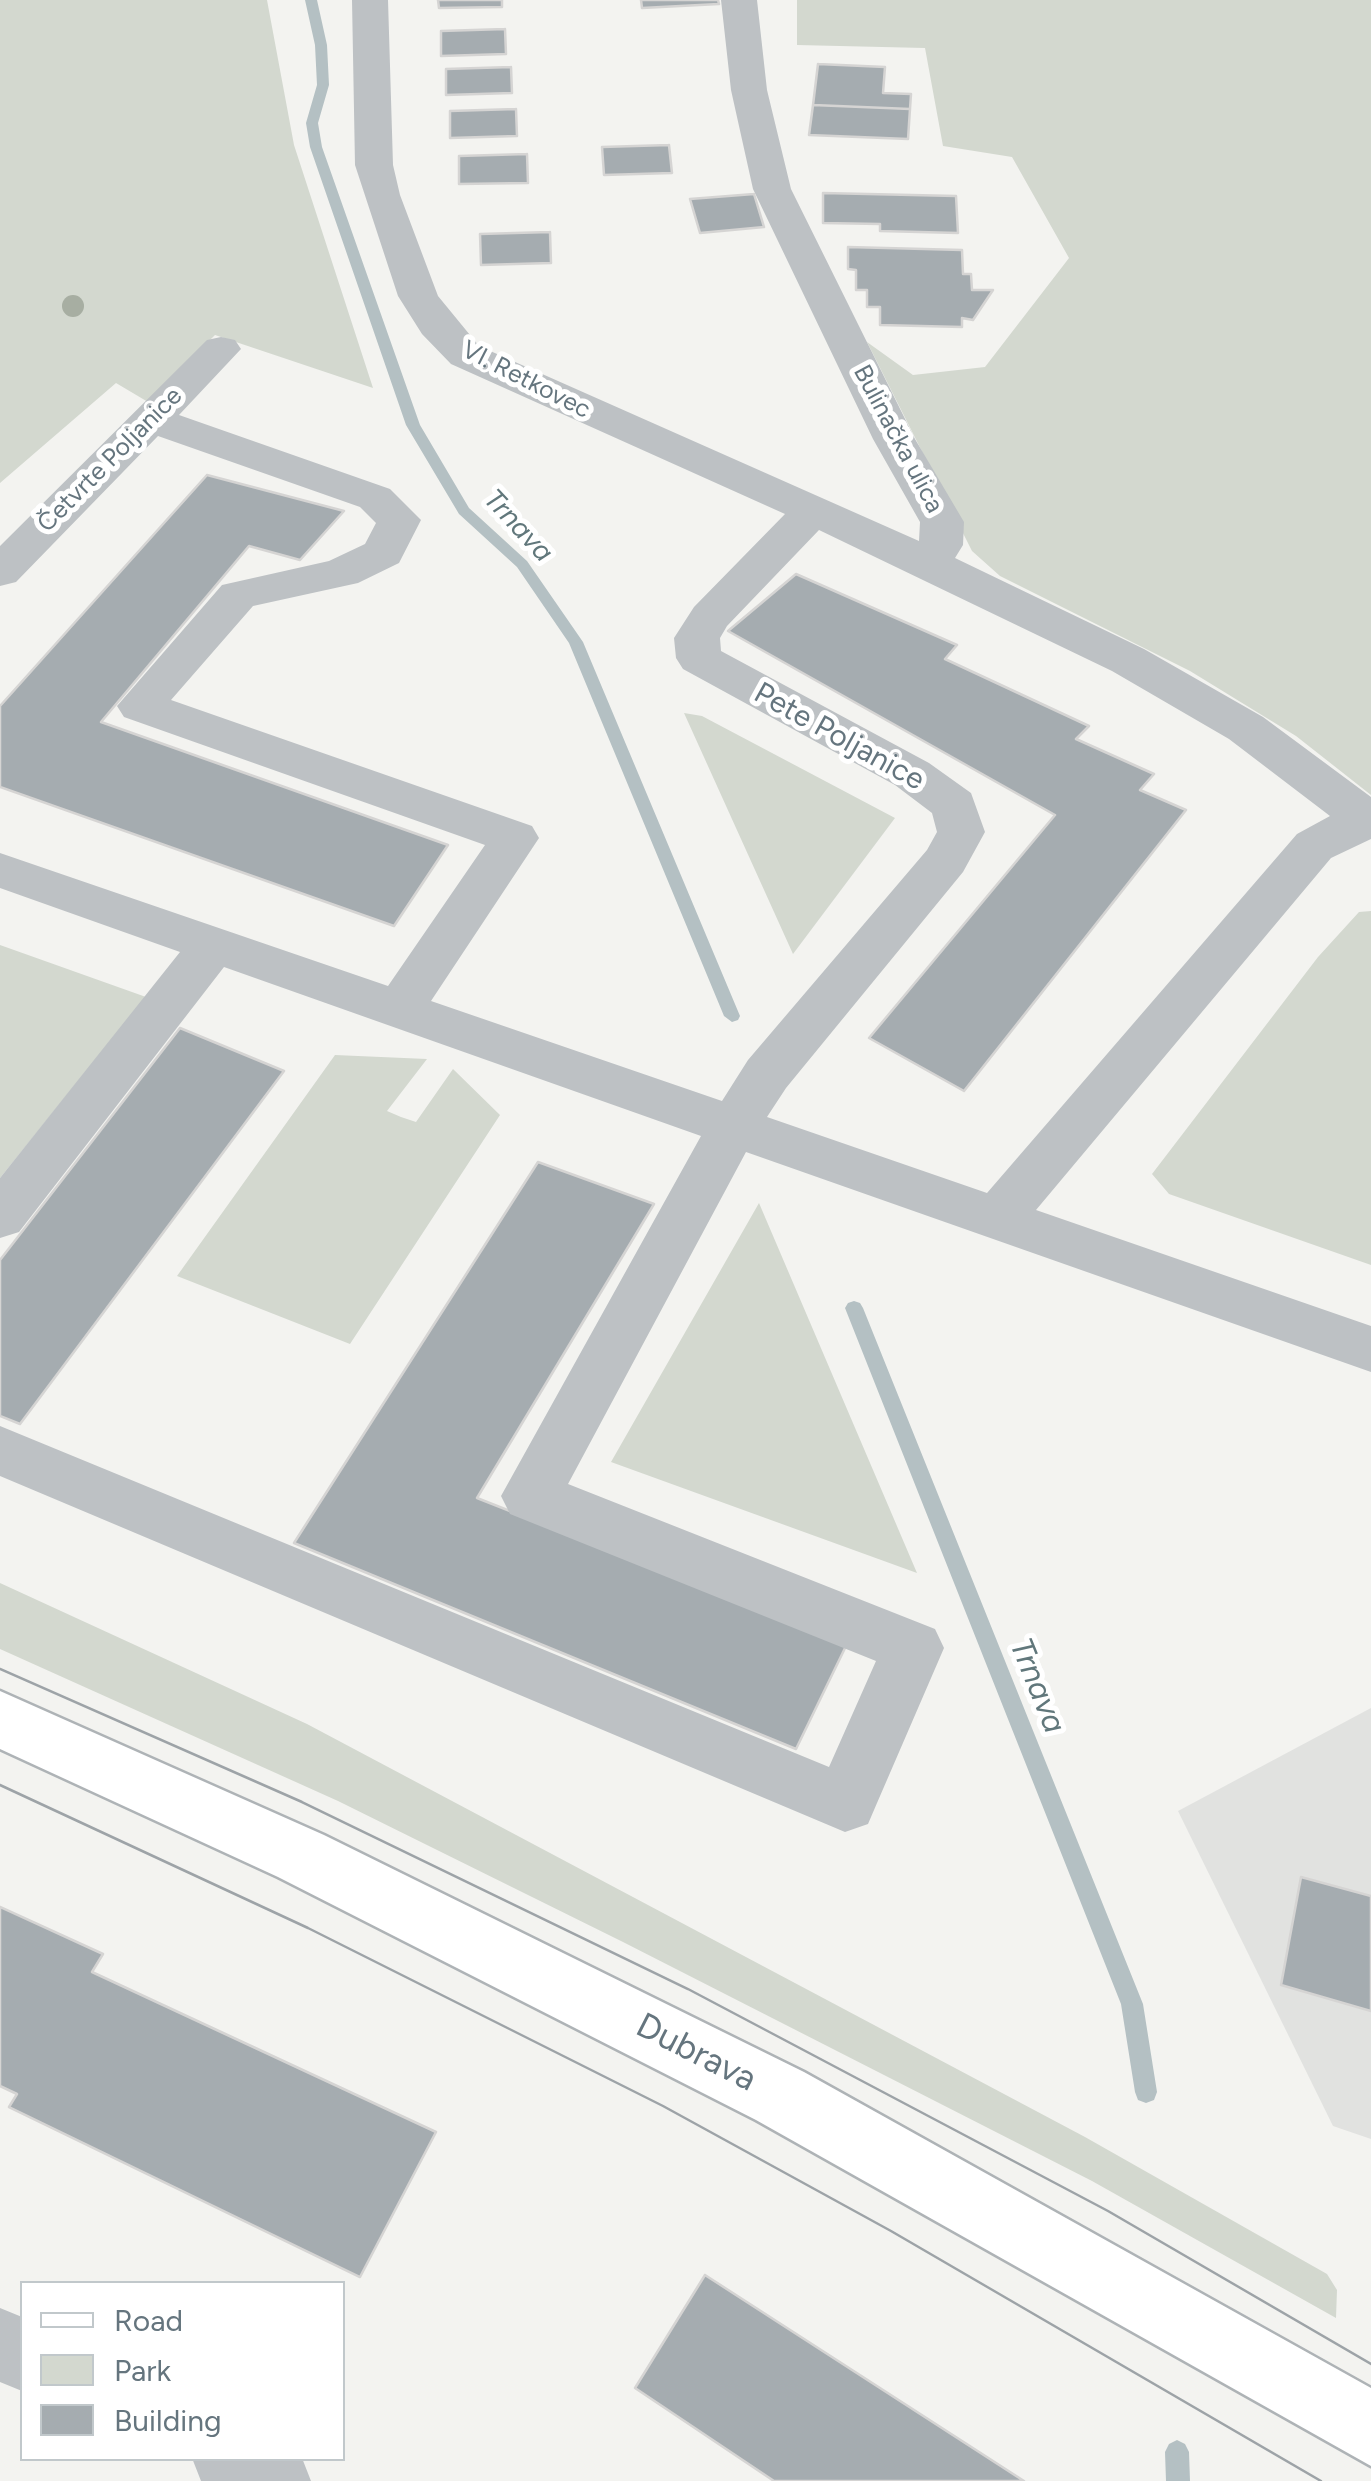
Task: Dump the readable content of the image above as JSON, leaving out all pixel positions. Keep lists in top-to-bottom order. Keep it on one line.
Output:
{"streets":{"main road":["Dubrava"],"street":["VI. Retkovec","Bulinačka ulica","Četvrte Poljanice","Pete Poljanice"]},"crossings":[["VI. Retkovec","Bulinačka ulica"],["VI. Retkovec","Pete Poljanice"]],"water":["Trnava"],"legend":["Road","Park","Building"]}
